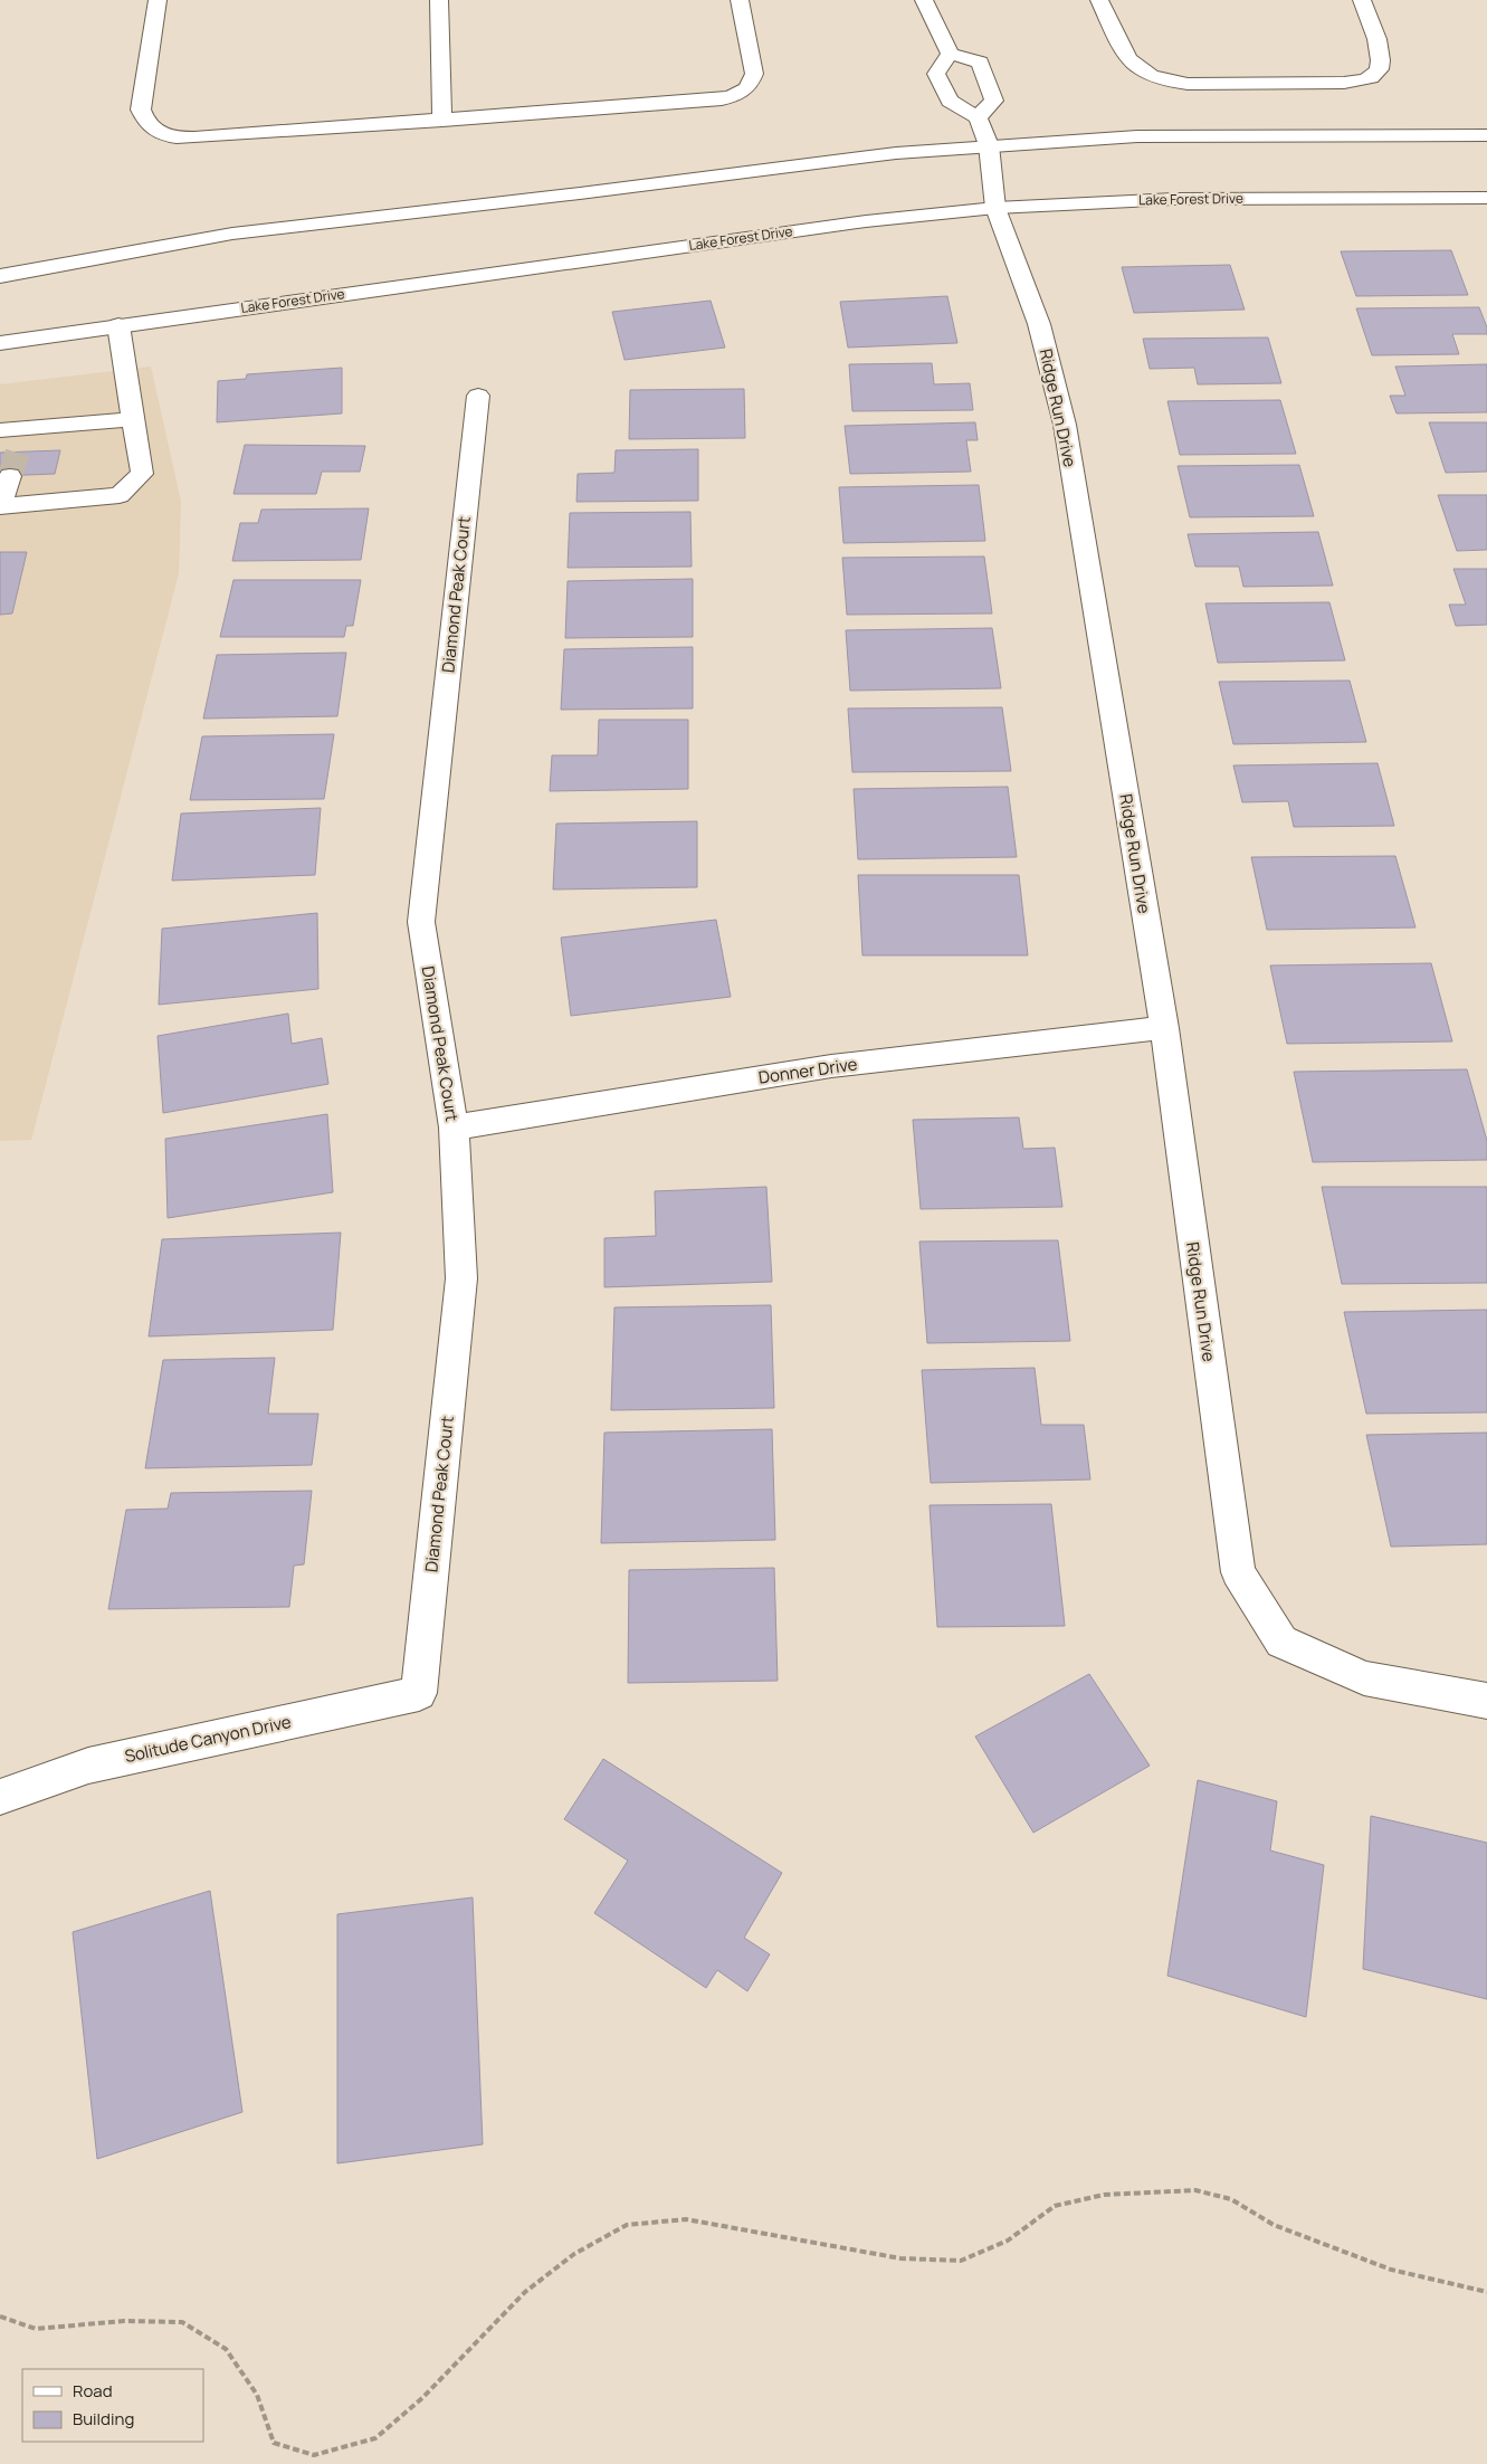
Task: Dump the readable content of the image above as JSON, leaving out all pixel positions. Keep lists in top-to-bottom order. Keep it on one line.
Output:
{"streets":{"street":["Lake Forest Drive","Ridge Run Drive","Diamond Peak Court","Donner Drive","Solitude Canyon Drive"]},"crossings":[["Lake Forest Drive","Ridge Run Drive"],["Ridge Run Drive","Donner Drive"],["Diamond Peak Court","Donner Drive"],["Diamond Peak Court","Solitude Canyon Drive"]],"legend":["Road","Building"]}
